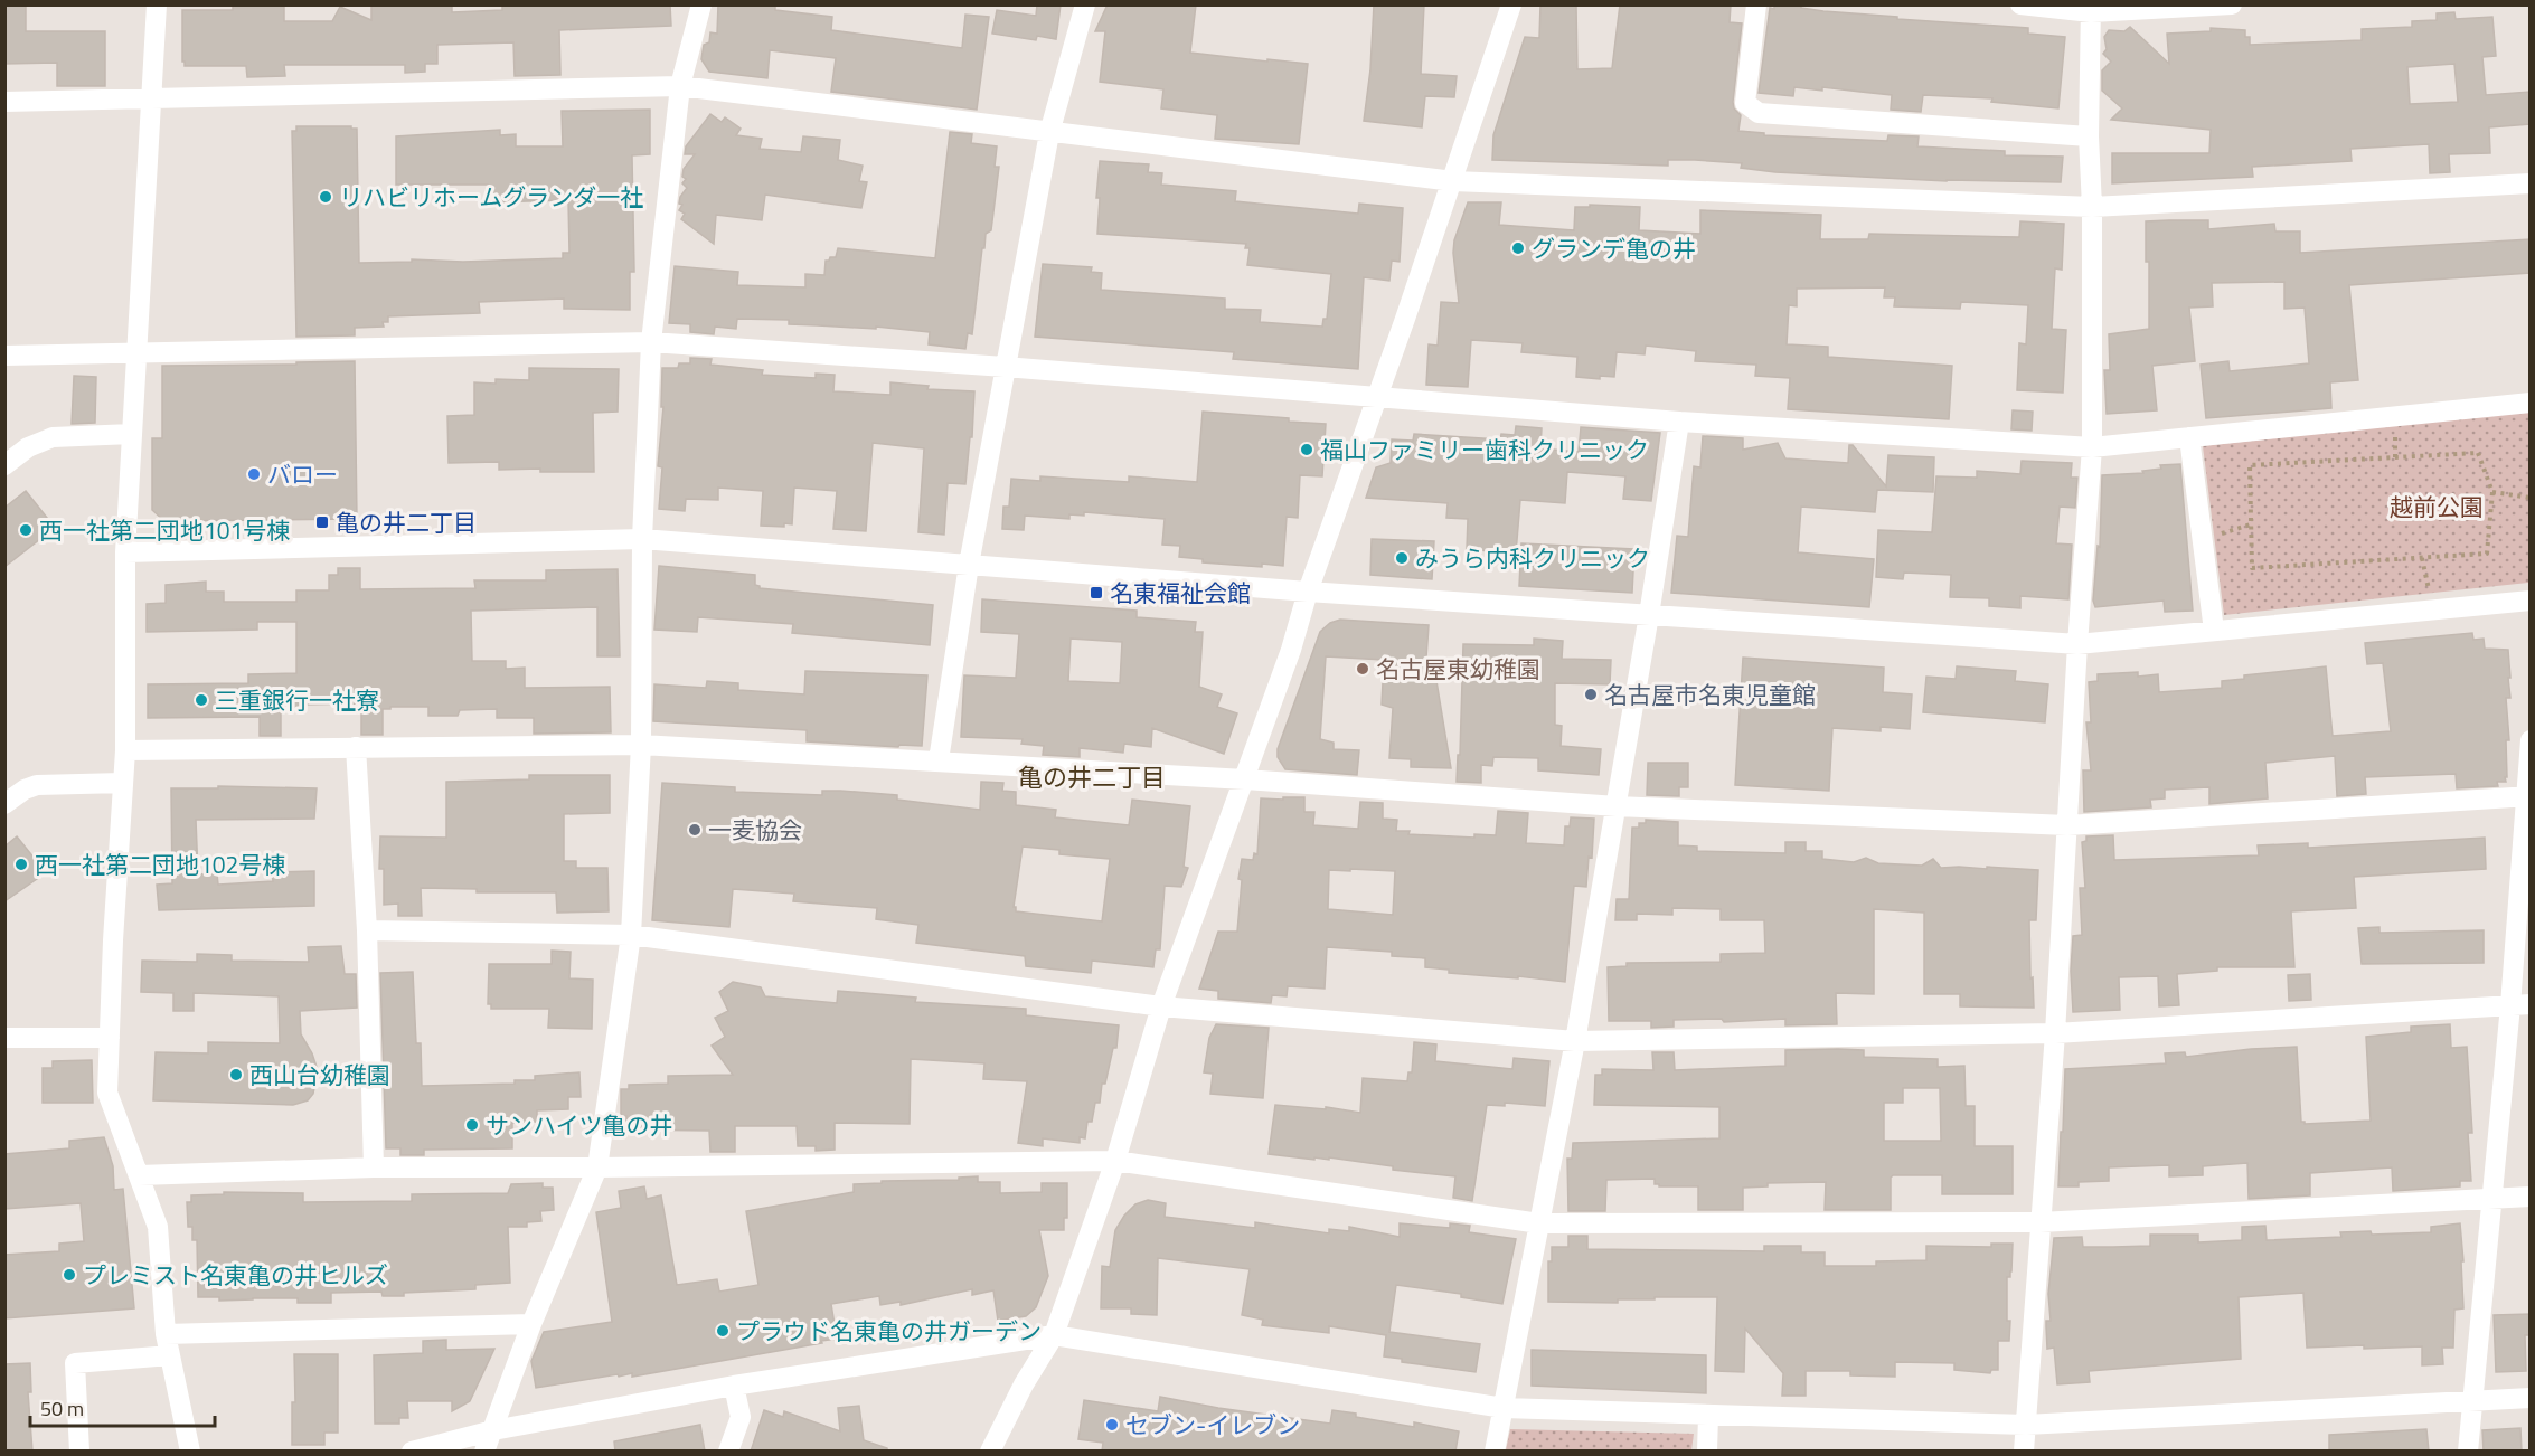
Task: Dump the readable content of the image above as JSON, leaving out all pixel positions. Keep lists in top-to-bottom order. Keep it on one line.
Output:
{"districts":["亀の井二丁目"],"parks":["越前公園"],"places":{"other":["リハビリホームグランダ一社","グランデ亀の井","福山ファミリー歯科クリニック","バロー","西一社第二団地101号棟","みうら内科クリニック","名古屋東幼稚園","名古屋市名東児童館","三重銀行一社寮","一麦協会","西一社第二団地102号棟","西山台幼稚園","サンハイツ亀の井","プレミスト名東亀の井ヒルズ","プラウド名東亀の井ガーデン","セブン-イレブン"],"transit":["亀の井二丁目","名東福祉会館"]},"scale_bar":"50 m"}
